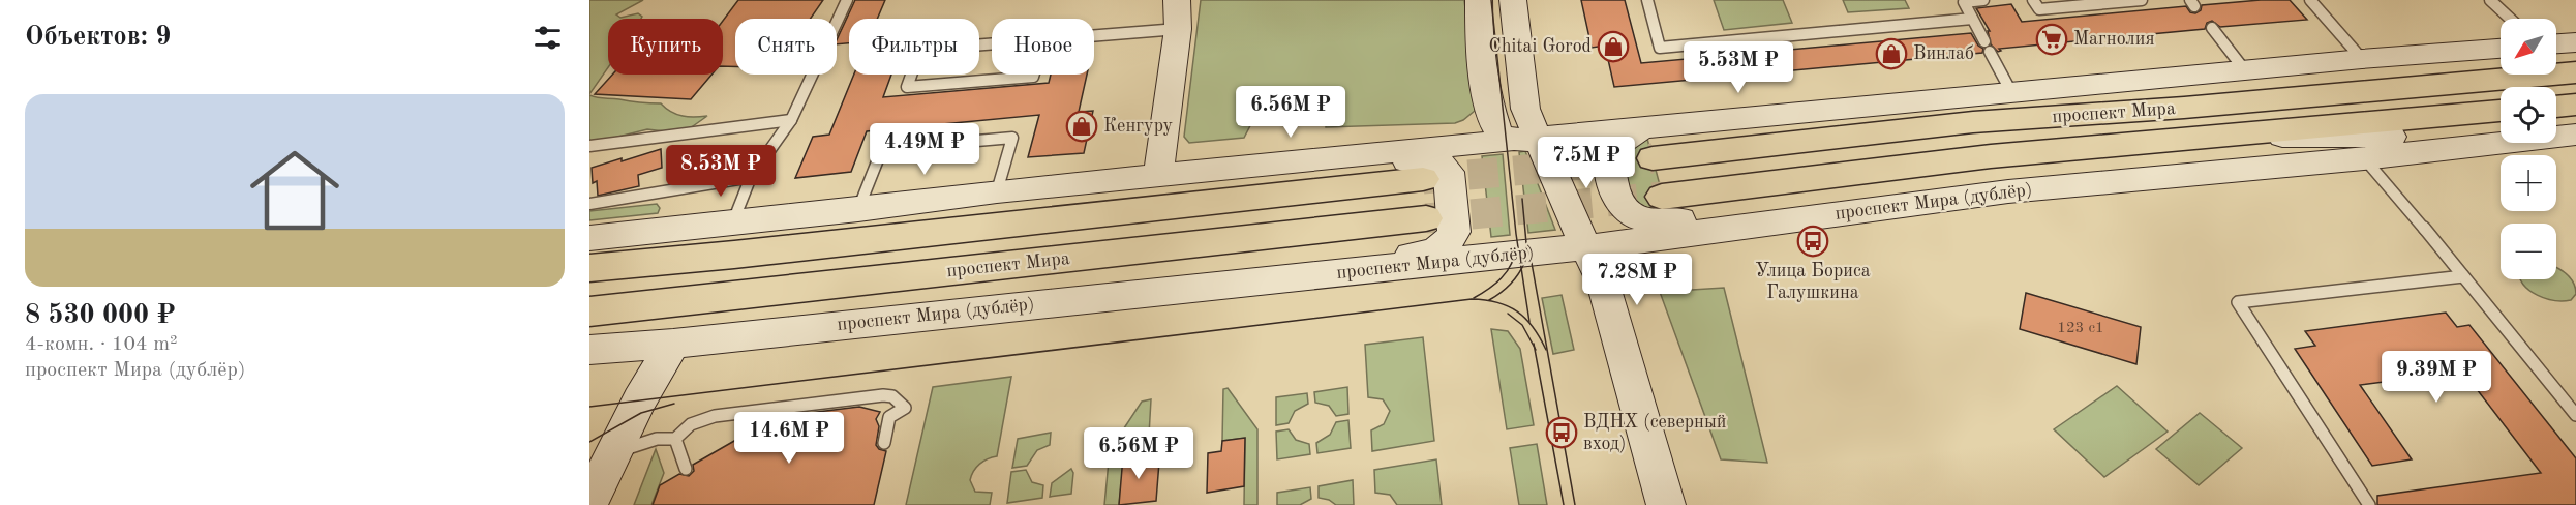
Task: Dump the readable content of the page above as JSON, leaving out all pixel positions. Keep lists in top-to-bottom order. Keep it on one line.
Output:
{"streets":{"main road":["проспект Мира","проспект Мира (дублёр)"]},"places":{"supermarket":["Магнолия"],"shop":["Chitai Gorod","Винлаб","Кенгуру"],"bus stop":["Улица Бориса Галушкина","ВДНХ (северный вход)"]},"house_numbers":["123 с1"],"north":"bottom left","page":{"heading":"Объектов: 9","map_buttons":["+","−"],"chip":["Купить","Снять","Фильтры","Новое"],"price":["5.53M ₽","6.56M ₽","4.49M ₽","7.5M ₽","8.53M ₽","7.28M ₽","9.39M ₽","14.6M ₽","6.56M ₽"],"list":[{"name":"8 530 000 ₽","note":"4-комн. · 104 m² · проспект Мира (дублёр)"}]}}
